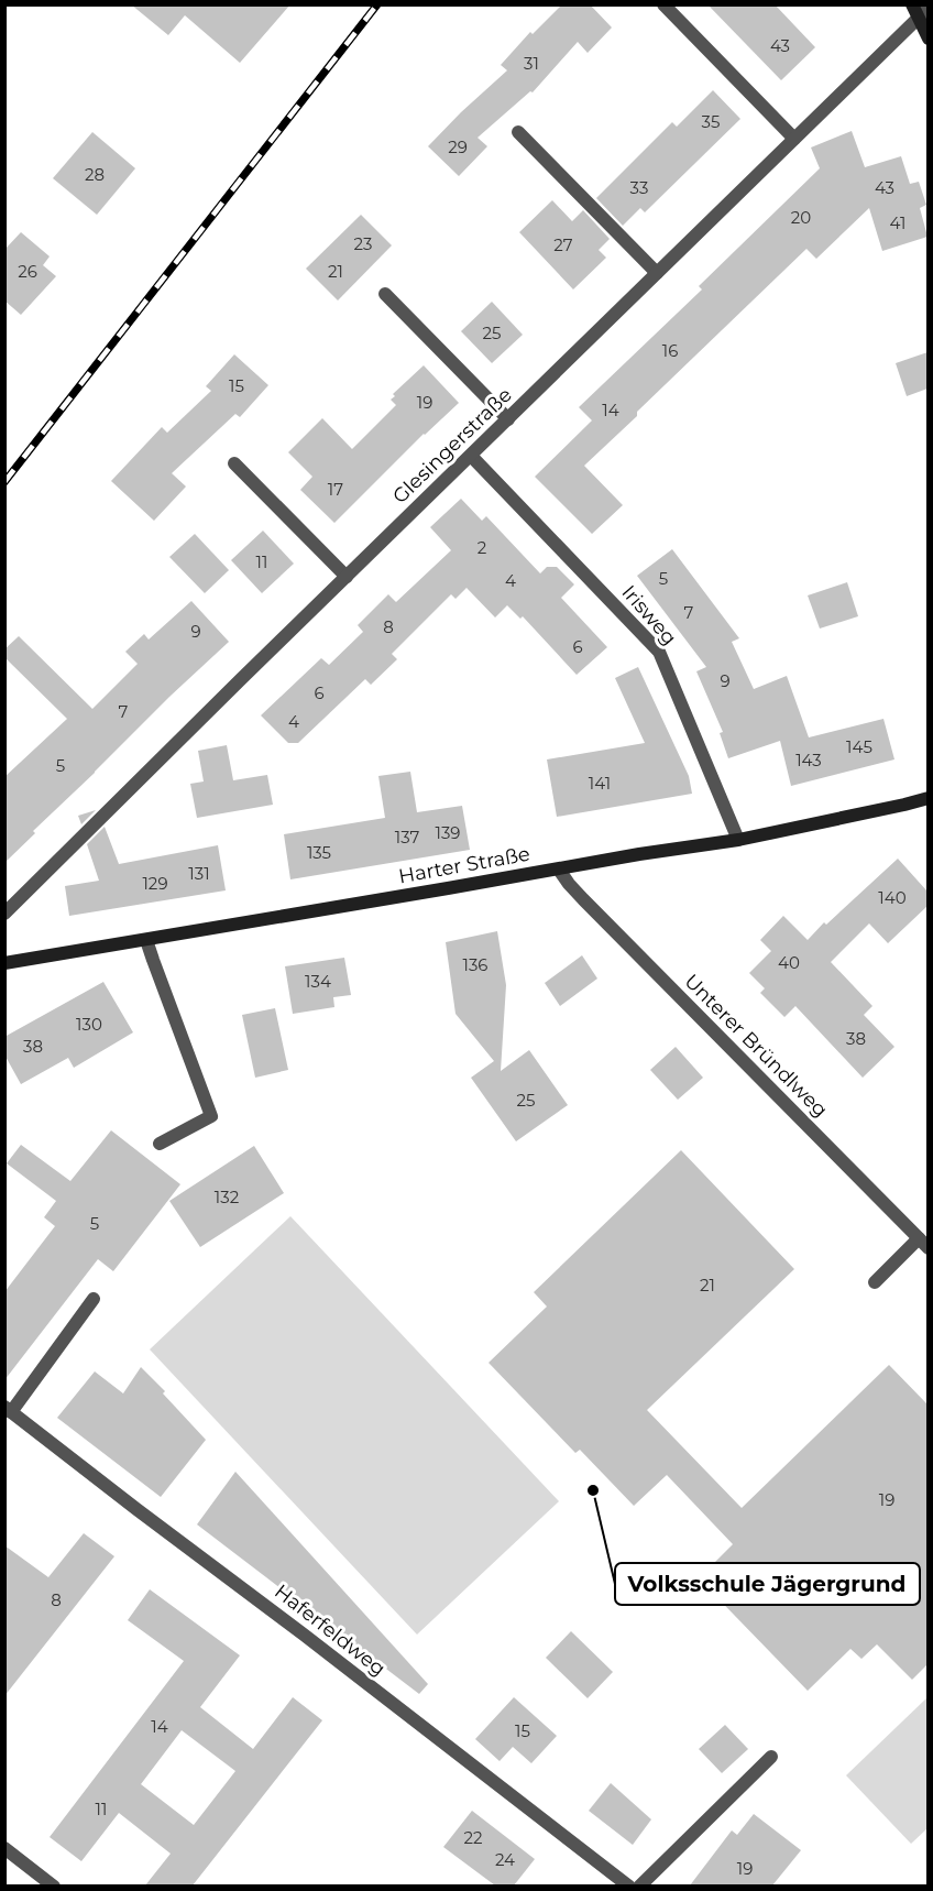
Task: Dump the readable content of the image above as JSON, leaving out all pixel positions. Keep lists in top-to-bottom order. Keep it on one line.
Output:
{"streets":{"main road":["Harter Straße"],"street":["Glesingerstraße","Irisweg","Unterer Bründlweg","Haferfeldweg"]},"crossings":[["Glesingerstraße","Irisweg"],["Irisweg","Harter Straße"],["Harter Straße","Unterer Bründlweg"]],"places":["Volksschule Jägergrund"],"house_numbers":["43","31","35","29","28","33","43","20","41","23","27","26","21","25","16","15","19","14","17","2","11","5","4","7","8","9","6","9","6","7","4","145","143","5","141","139","137","135","131","129","140","40","136","134","130","38","38","25","132","5","21","19","8","14","15","11","22","24","19"]}
